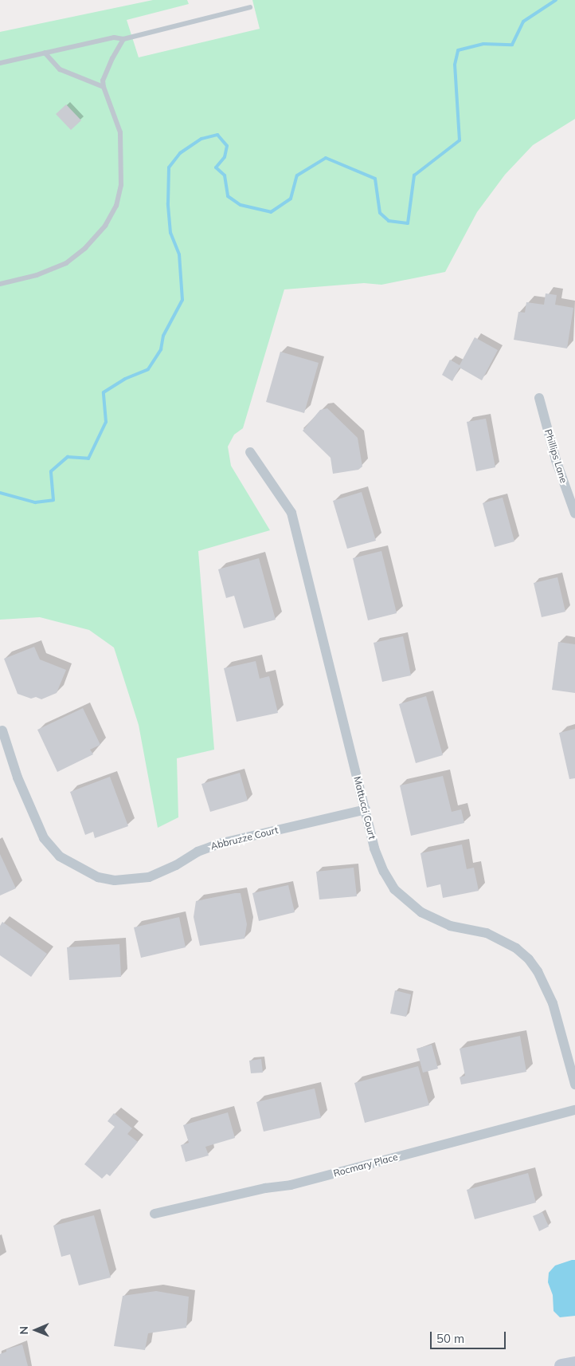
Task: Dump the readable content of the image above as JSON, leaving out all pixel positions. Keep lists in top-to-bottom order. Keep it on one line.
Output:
{"streets":{"street":["Phillips Lane","Mattucci Court","Abbruzze Court","Rocmary Place"]},"crossings":[["Mattucci Court","Abbruzze Court"]],"scale_bar":"50 m","north":"left"}
